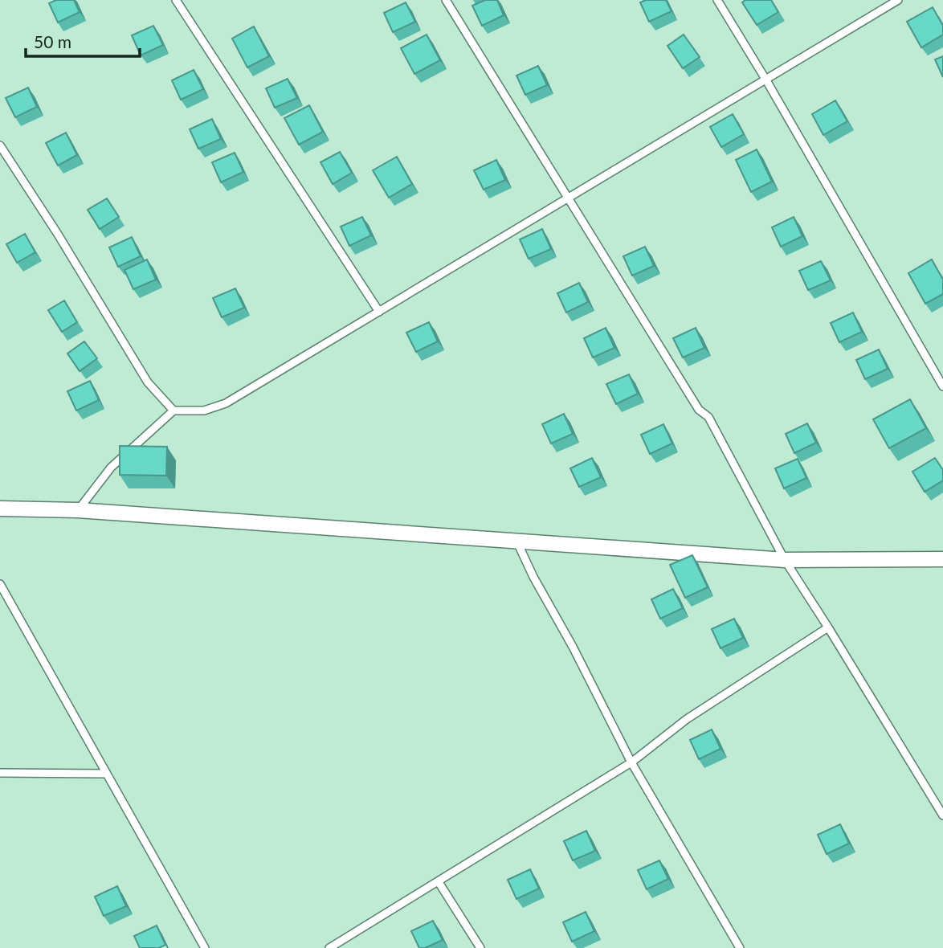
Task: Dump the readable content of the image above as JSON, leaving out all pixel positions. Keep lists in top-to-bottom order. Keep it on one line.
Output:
{"scale_bar":"50 m"}
